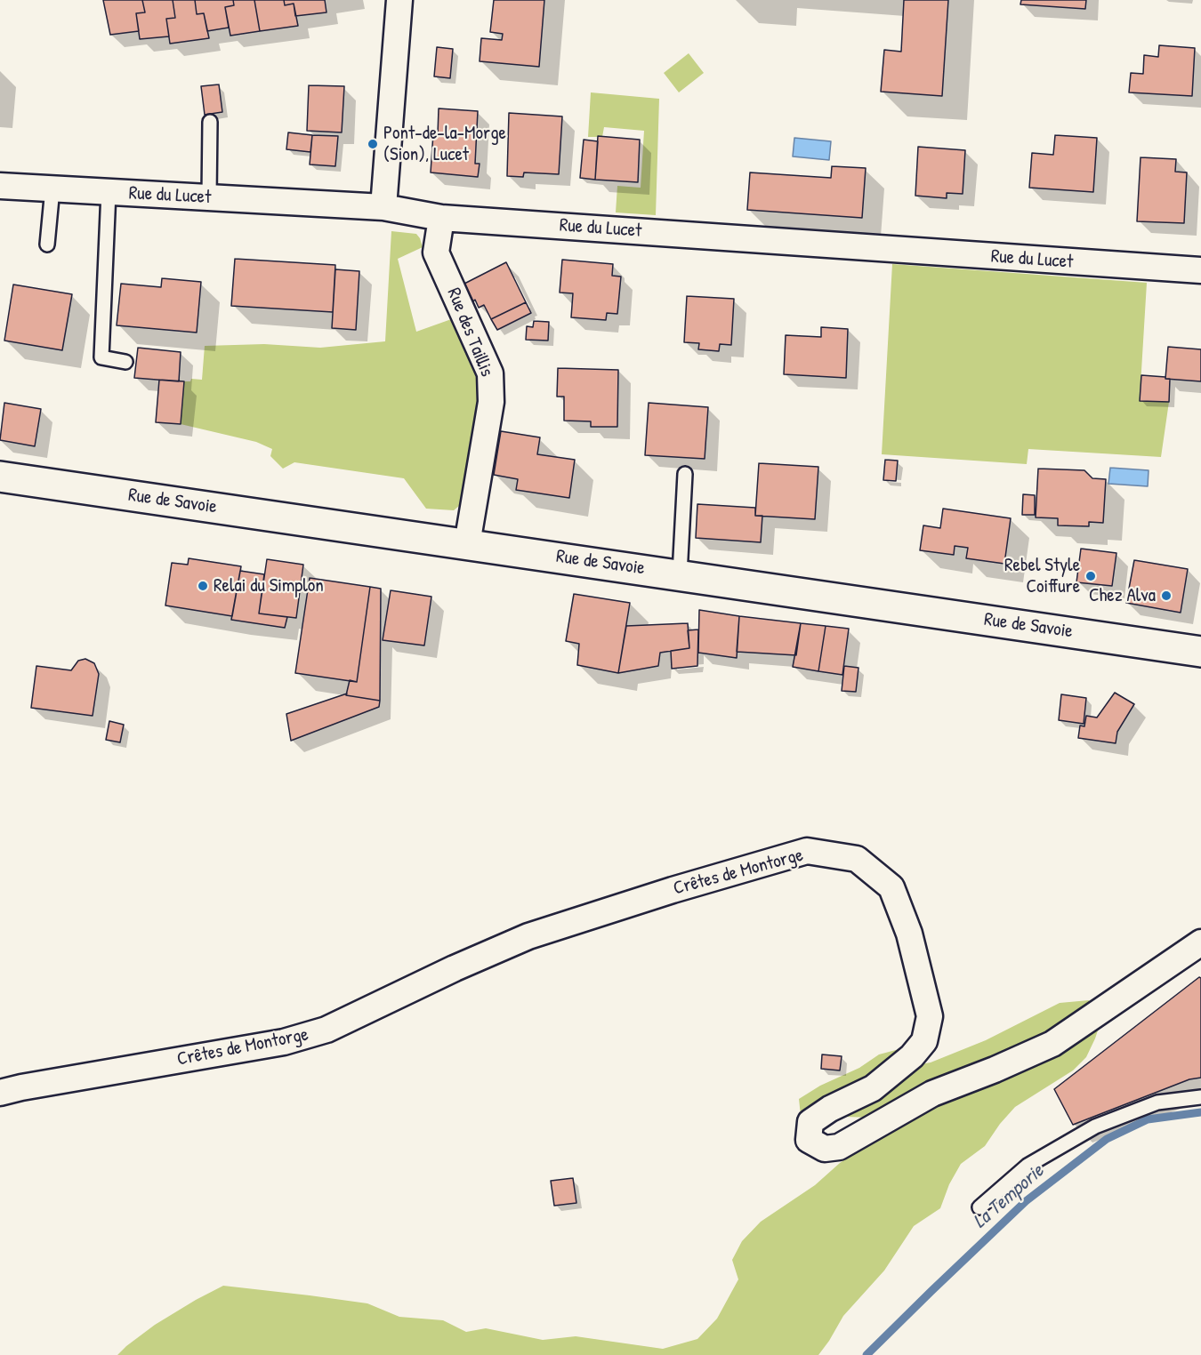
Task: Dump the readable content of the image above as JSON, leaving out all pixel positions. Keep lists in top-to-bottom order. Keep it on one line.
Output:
{"streets":{"main road":["Rue de Savoie"],"street":["Rue du Lucet","Rue des Taillis","Crêtes de Montorge"]},"crossings":[["Rue du Lucet","Rue des Taillis"],["Rue des Taillis","Rue de Savoie"]],"water":["La Temporie"],"places":["Pont-de-la-Morge (Sion), Lucet","Rebel Style Coiffure","Relai du Simplon","Chez Alva"]}
